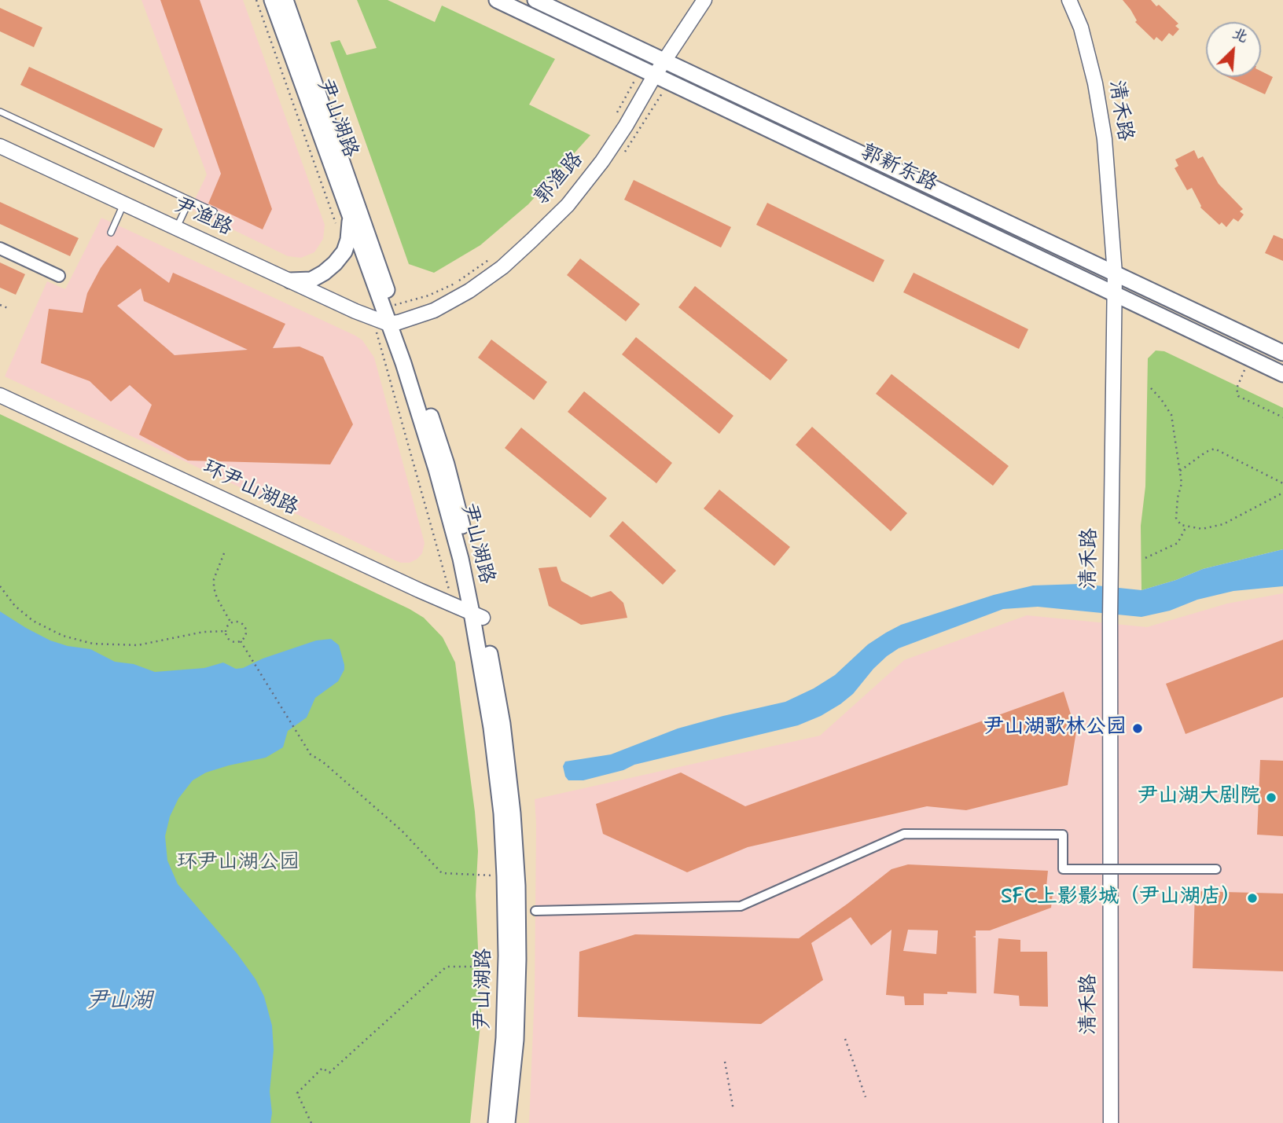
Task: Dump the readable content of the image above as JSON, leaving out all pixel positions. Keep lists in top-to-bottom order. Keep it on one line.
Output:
{"streets":{"main road":["尹山湖路","郭新东路"],"street":["清禾路","郭渔路","尹渔路","环尹山湖路"]},"crossings":[["清禾路","郭新东路"],["尹山湖路","郭渔路"],["尹山湖路","尹渔路"],["尹山湖路","环尹山湖路"],["郭新东路","郭渔路"],["郭渔路","尹渔路"]],"water":["尹山湖"],"parks":["环尹山湖公园"],"places":["尹山湖歌林公园","尹山湖大剧院","SFC上影影城（尹山湖店）"],"north":"top right"}
